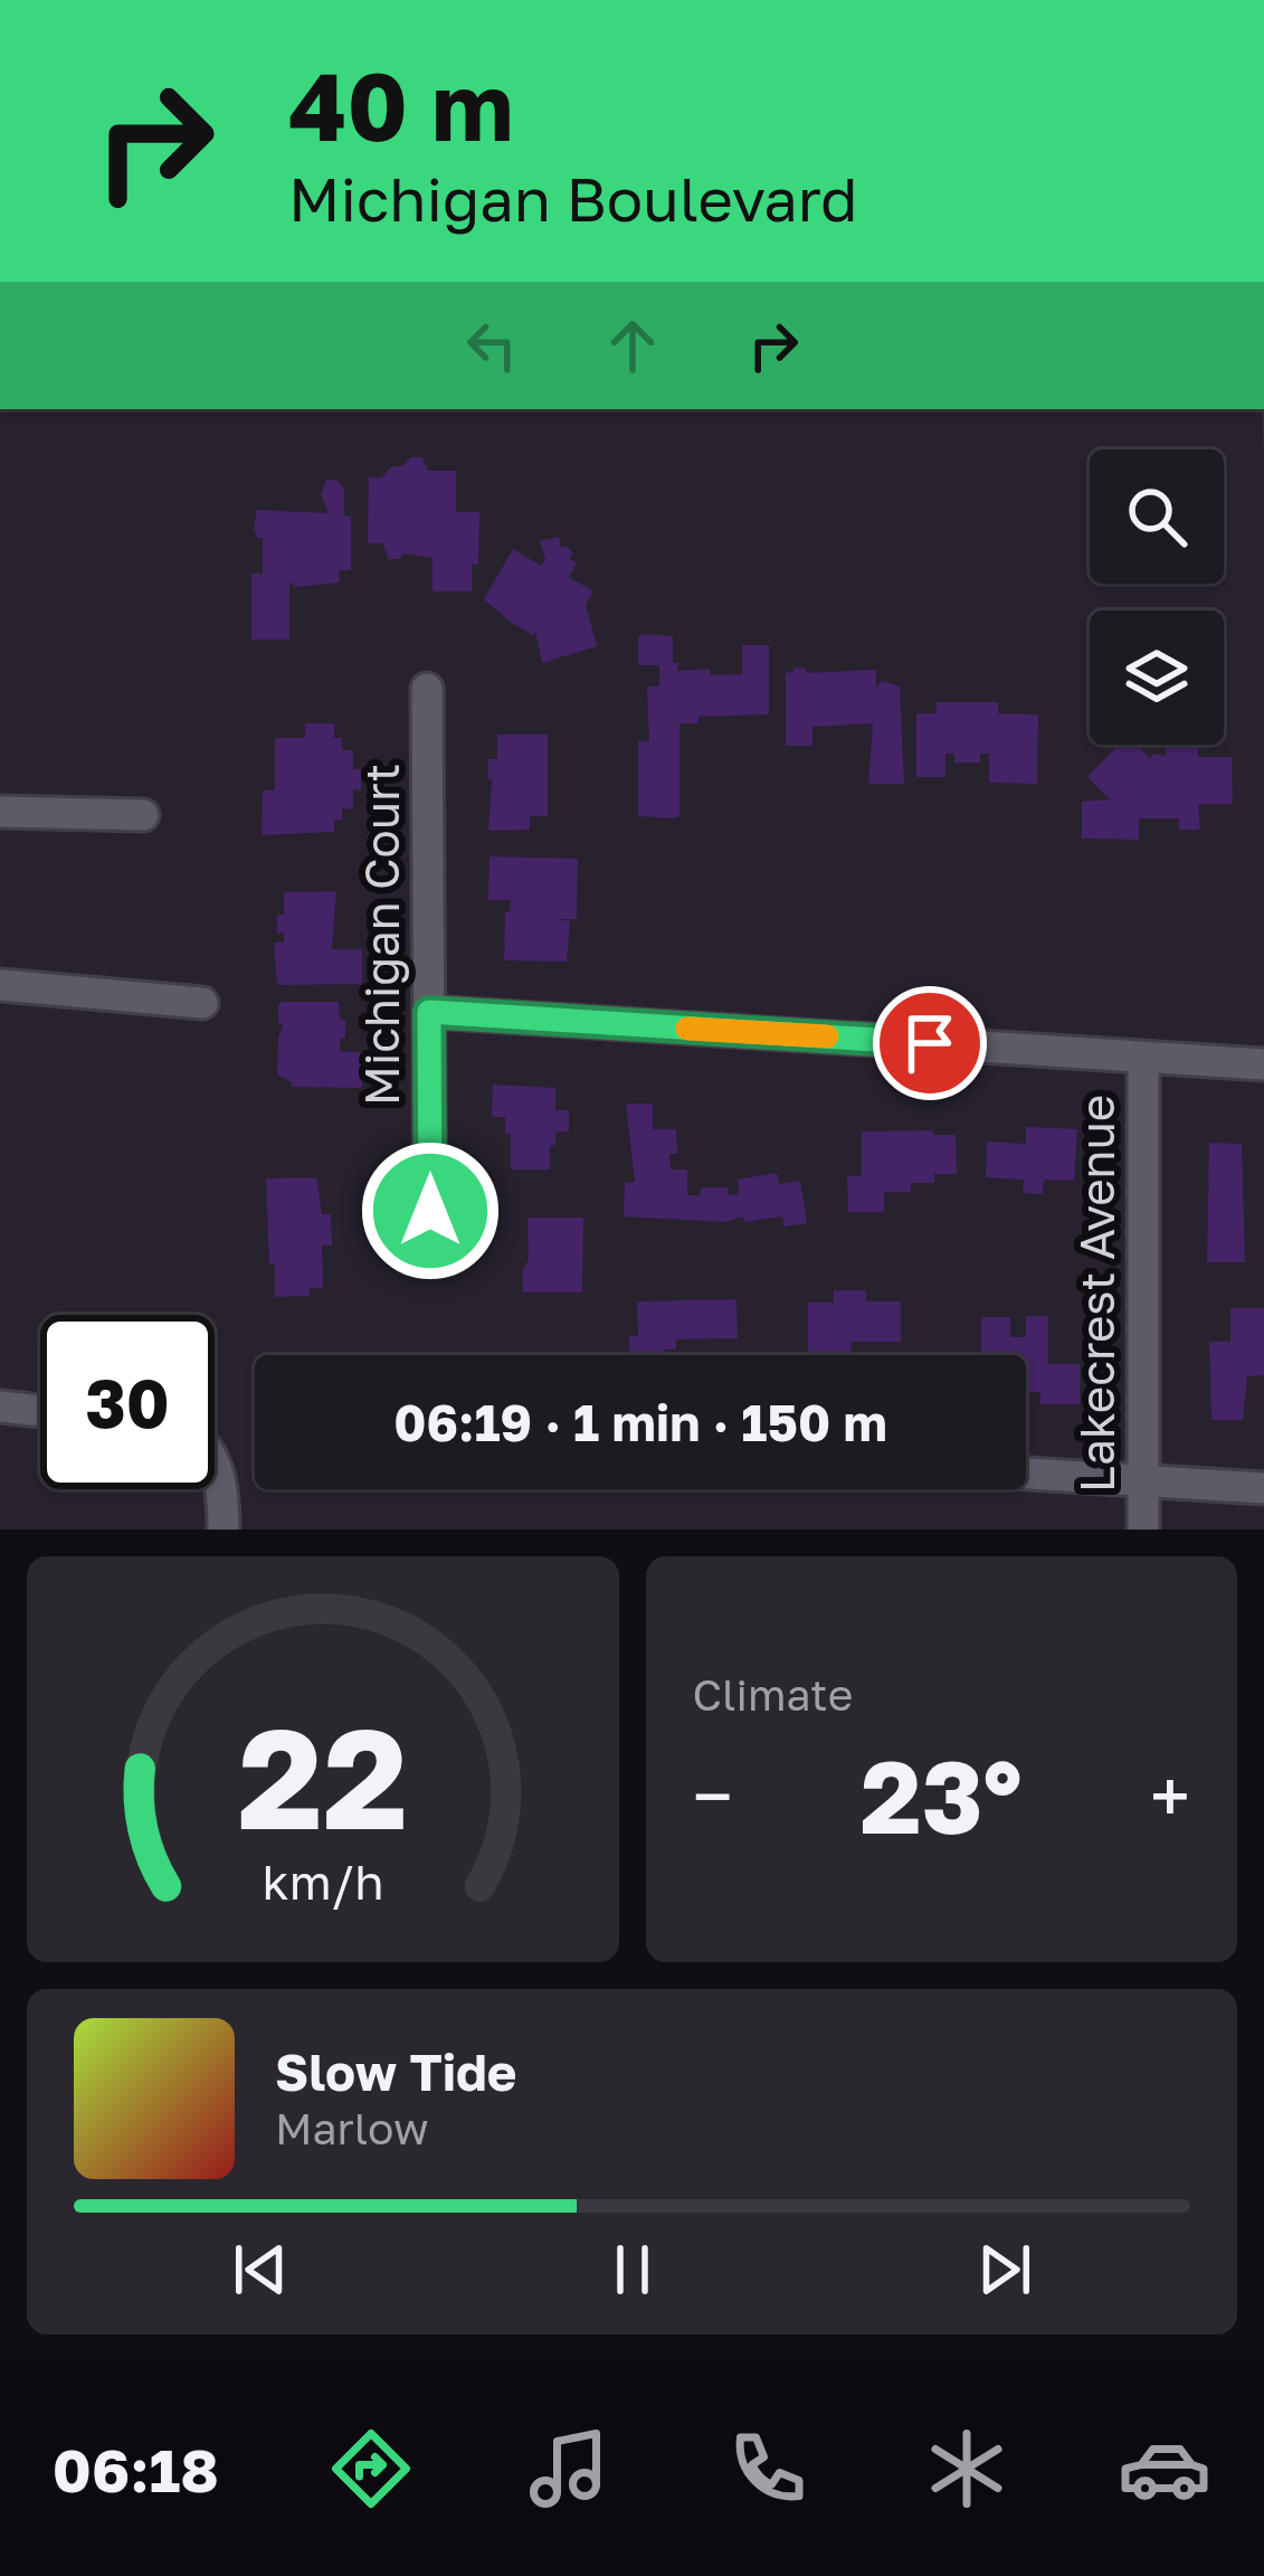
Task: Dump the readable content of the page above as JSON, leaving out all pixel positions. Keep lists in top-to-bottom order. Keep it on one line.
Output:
{"streets":{"street":["Michigan Court","Lakecrest Avenue"]},"page":{"turn":["40 m","Michigan Boulevard"],"limit":"30","trip":"06:19 · 1 min · 150 m","tile":"Climate","heat":["−","23°","+"],"song":["Slow Tide","Marlow"],"tabs":"06:18","gauge":["22","km/h"]}}
